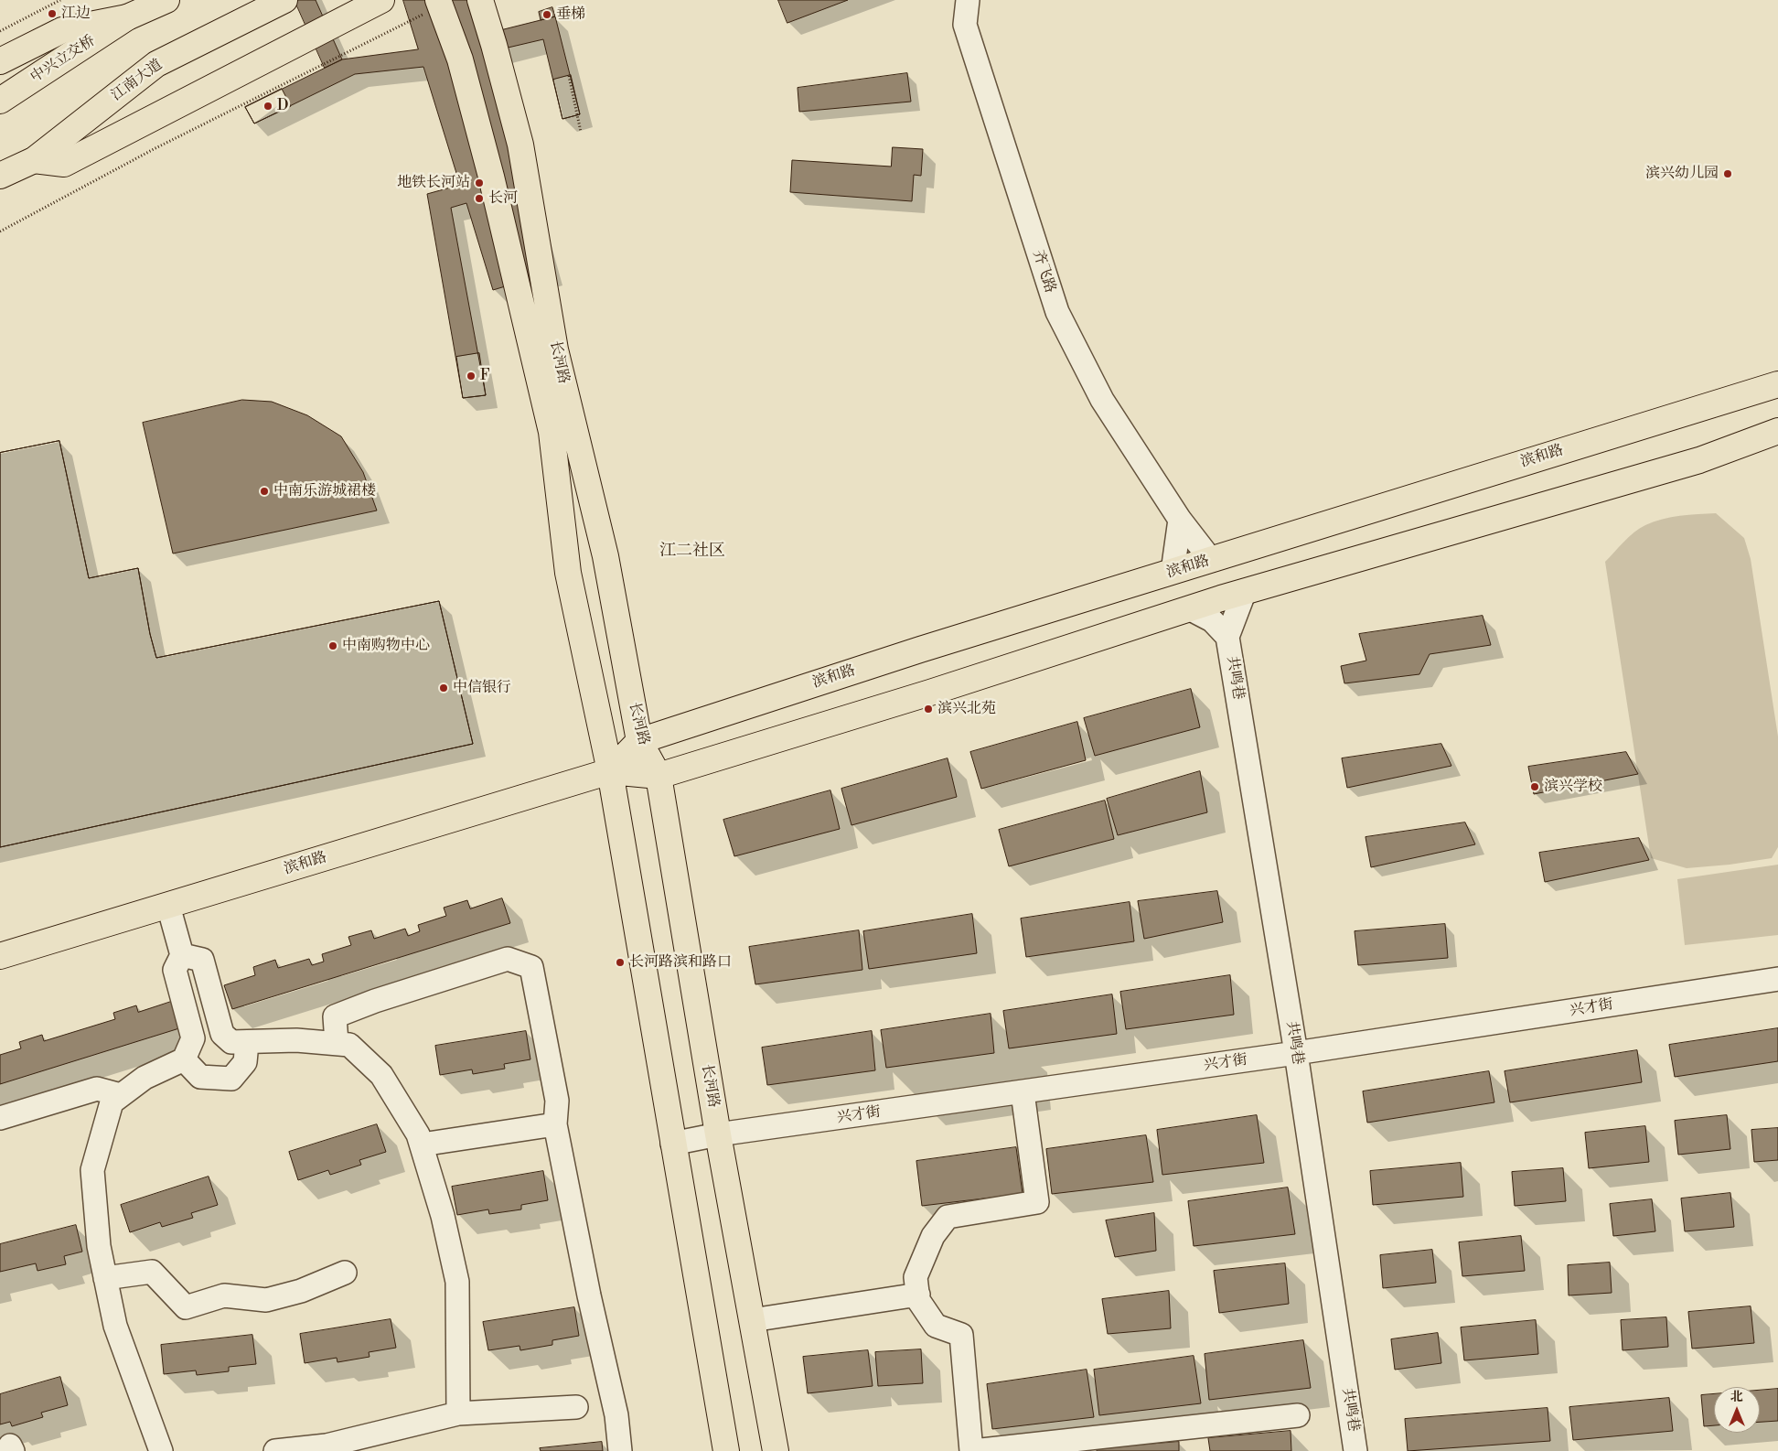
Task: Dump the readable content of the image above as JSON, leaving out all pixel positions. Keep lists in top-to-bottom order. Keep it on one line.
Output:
{"streets":{"main road":["中兴立交桥","江南大道","长河路","滨和路"],"street":["齐飞路","共鸣巷","兴才街"]},"crossings":[["齐飞路","滨和路"],["长河路","滨和路"],["长河路","兴才街"],["滨和路","共鸣巷"],["共鸣巷","兴才街"]],"districts":["江二社区"],"places":["江边","垂梯","D","滨兴幼儿园","地铁长河站","长河","F","中南乐游城裙楼","中南购物中心","中信银行","滨兴北苑","滨兴学校","长河路滨和路口"],"north":"top"}
